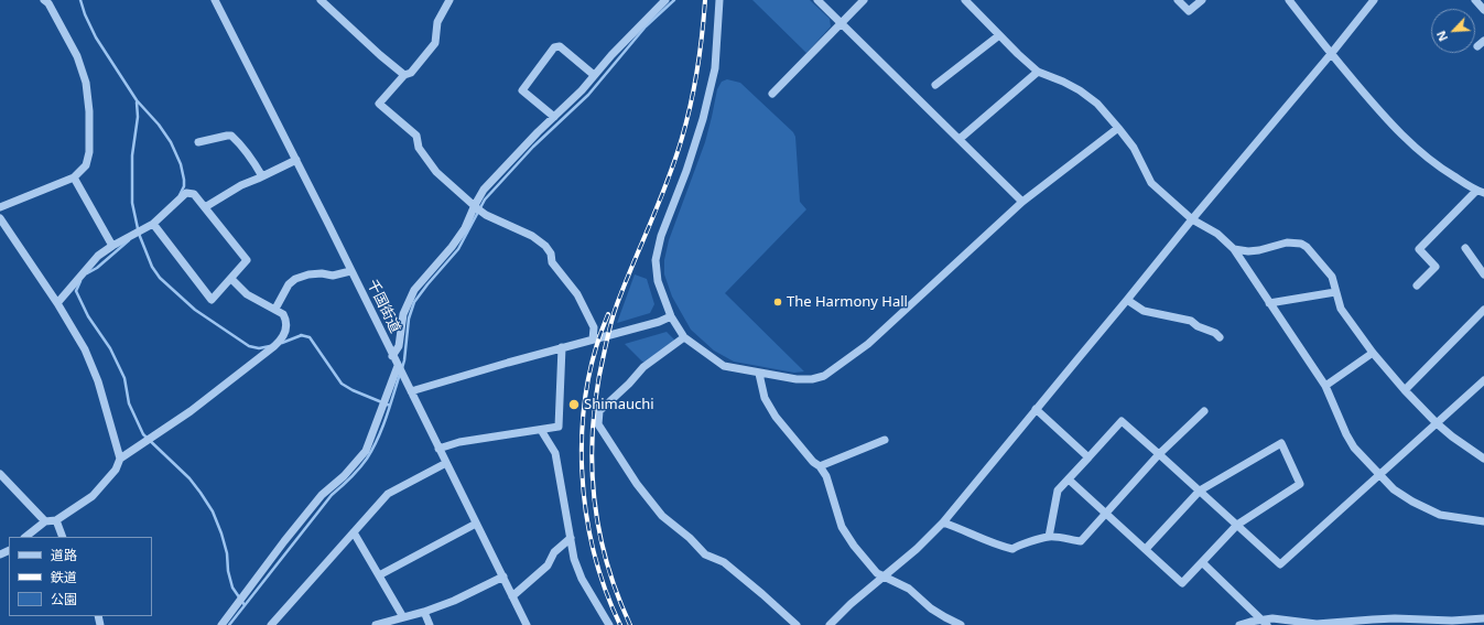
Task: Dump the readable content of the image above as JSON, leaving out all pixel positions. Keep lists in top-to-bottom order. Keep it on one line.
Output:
{"streets":{"street":["千国街道"]},"places":["The Harmony Hall","Shimauchi"],"legend":["道路","鉄道","公園"],"north":"bottom left"}
